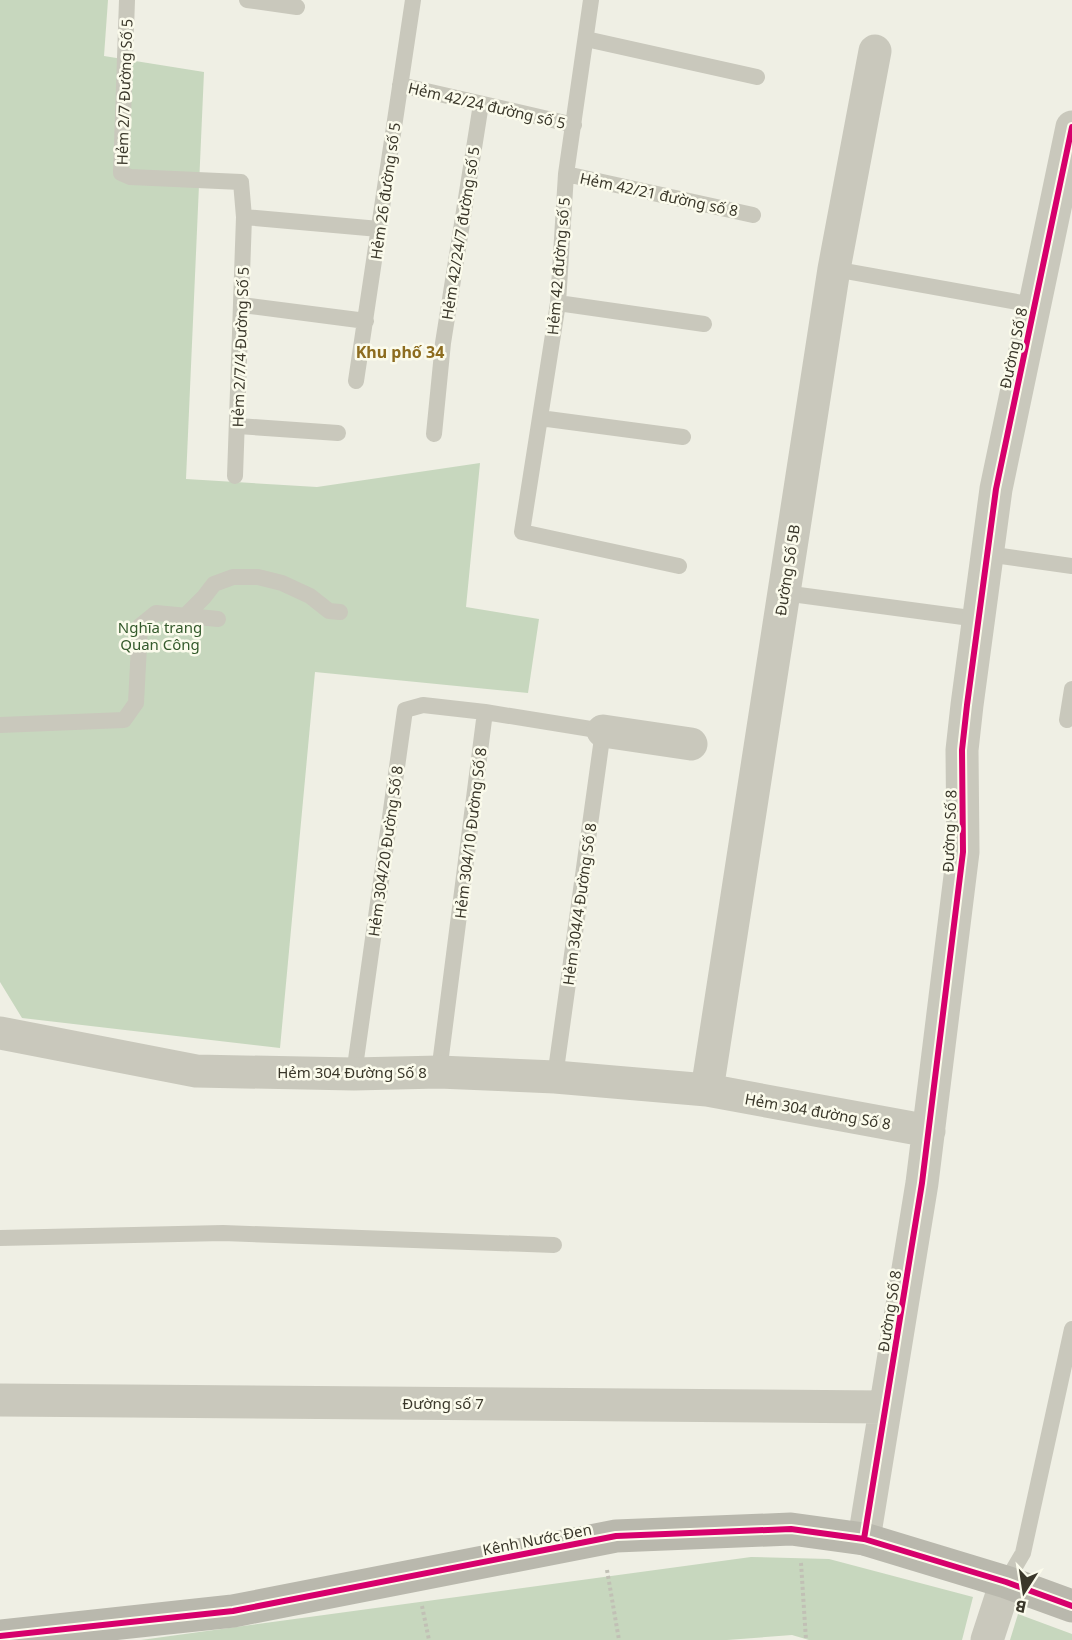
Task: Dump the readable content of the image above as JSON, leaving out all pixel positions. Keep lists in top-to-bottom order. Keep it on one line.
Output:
{"streets":{"street":["Đường Số 8","Đường Số 5B","Hẻm 304 Đường Số 8","Hẻm 304 đường Số 8","Đường số 7","Kênh Nước Đen"],"lane":["Hẻm 2/7 Đường Số 5","Hẻm 42/24 đường số 5","Hẻm 26 đường số 5","Hẻm 42/21 đường số 8","Hẻm 42/24/7 đường số 5","Hẻm 42 đường số 5","Hẻm 2/7/4 Đường Số 5","Hẻm 304/10 Đường Số 8","Hẻm 304/20 Đường Số 8","Hẻm 304/4 Đường Số 8"]},"crossings":[["Hẻm 2/7 Đường Số 5","Hẻm 2/7/4 Đường Số 5"],["Hẻm 42/24 đường số 5","Hẻm 26 đường số 5"],["Hẻm 42/24 đường số 5","Hẻm 42/24/7 đường số 5"],["Hẻm 42/24 đường số 5","Hẻm 42 đường số 5"],["Hẻm 42/21 đường số 8","Hẻm 42 đường số 5"],["Đường Số 8","Hẻm 304 đường Số 8"],["Đường Số 8","Đường số 7"],["Đường Số 8","Kênh Nước Đen"],["Đường Số 5B","Hẻm 304 Đường Số 8"],["Đường Số 5B","Hẻm 304 đường Số 8"],["Hẻm 304/10 Đường Số 8","Hẻm 304/20 Đường Số 8"],["Hẻm 304/10 Đường Số 8","Hẻm 304 Đường Số 8"],["Hẻm 304/20 Đường Số 8","Hẻm 304 Đường Số 8"],["Hẻm 304/4 Đường Số 8","Hẻm 304 Đường Số 8"],["Hẻm 304 Đường Số 8","Hẻm 304 đường Số 8"]],"districts":["Khu phố 34"],"parks":["Nghĩa trang Quan Công"],"north":"bottom"}
